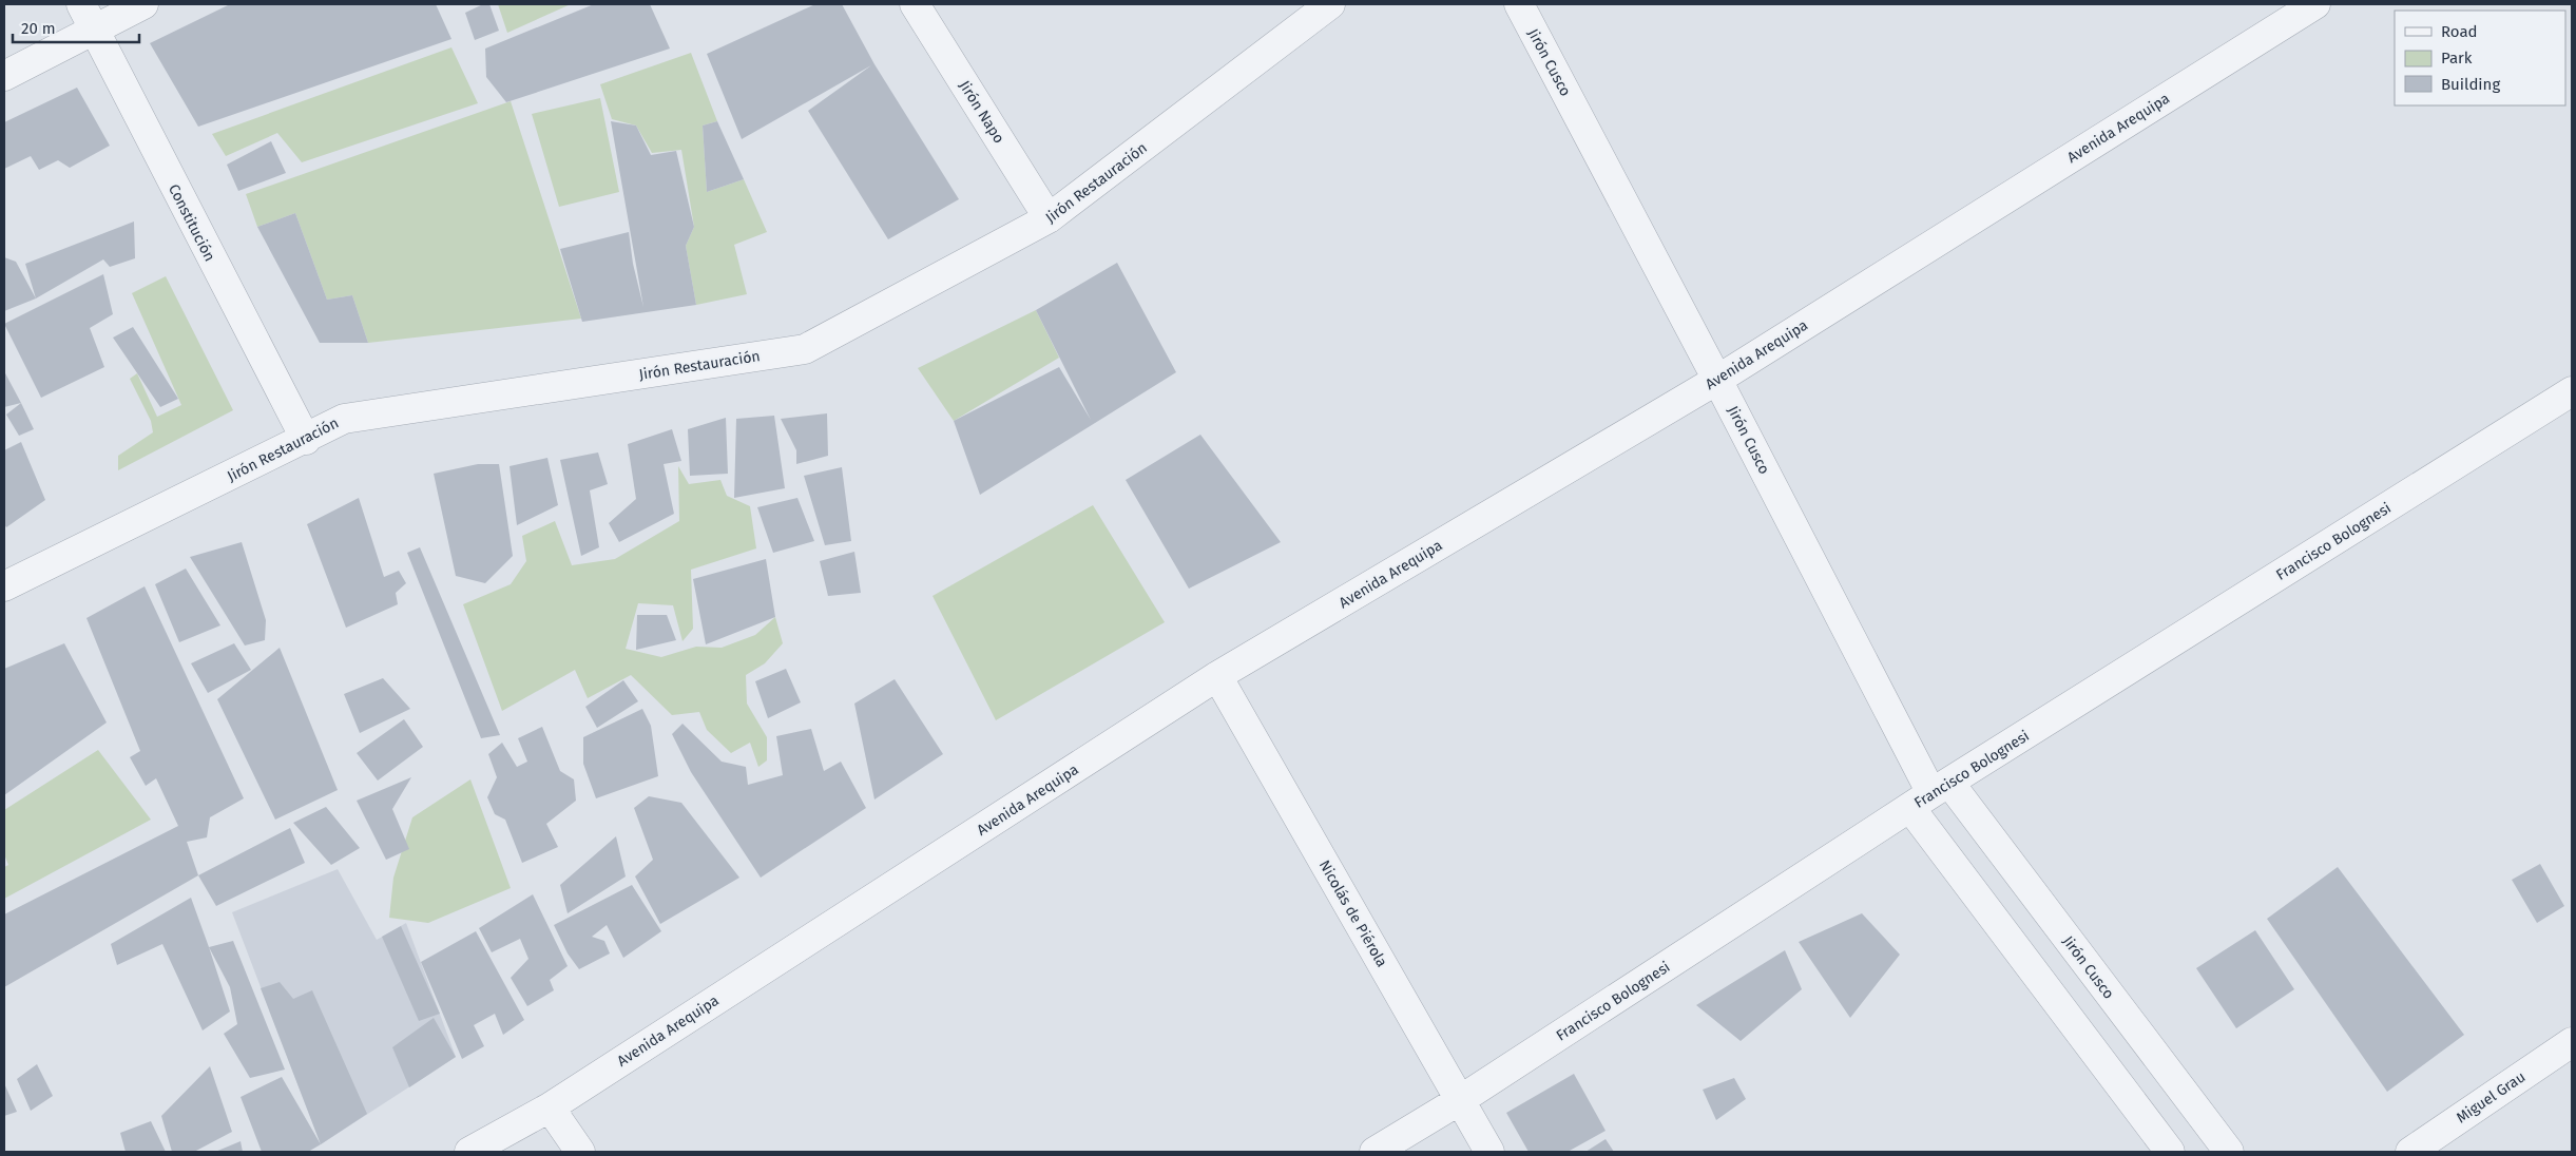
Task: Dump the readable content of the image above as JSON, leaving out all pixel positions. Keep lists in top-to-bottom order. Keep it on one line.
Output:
{"streets":{"street":["Jirón Cusco","Jirón Napo","Avenida Arequipa","Jirón Restauración","Constitución","Francisco Bolognesi","Nicolás de Piérola","Miguel Grau"]},"crossings":[["Jirón Cusco","Avenida Arequipa"],["Jirón Cusco","Francisco Bolognesi"],["Jirón Napo","Jirón Restauración"],["Avenida Arequipa","Nicolás de Piérola"],["Jirón Restauración","Constitución"],["Francisco Bolognesi","Nicolás de Piérola"]],"legend":["Road","Park","Building"],"scale_bar":"20 m"}
